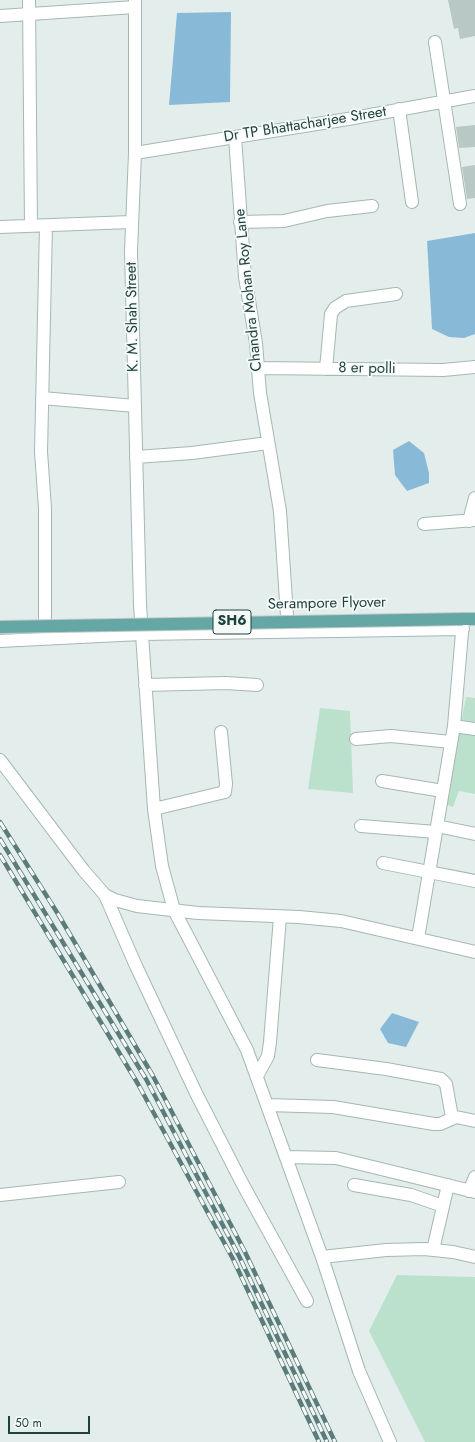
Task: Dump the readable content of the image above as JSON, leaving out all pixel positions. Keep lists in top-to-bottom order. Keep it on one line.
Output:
{"streets":{"main road":["Serampore Flyover","SH6"],"street":["Dr TP Bhattacharjee Street","Chandra Mohan Roy Lane","K. M. Shah Street","8 er polli"]},"crossings":[["Dr TP Bhattacharjee Street","Chandra Mohan Roy Lane"],["Dr TP Bhattacharjee Street","K. M. Shah Street"],["Chandra Mohan Roy Lane","8 er polli"]],"scale_bar":"50 m"}
